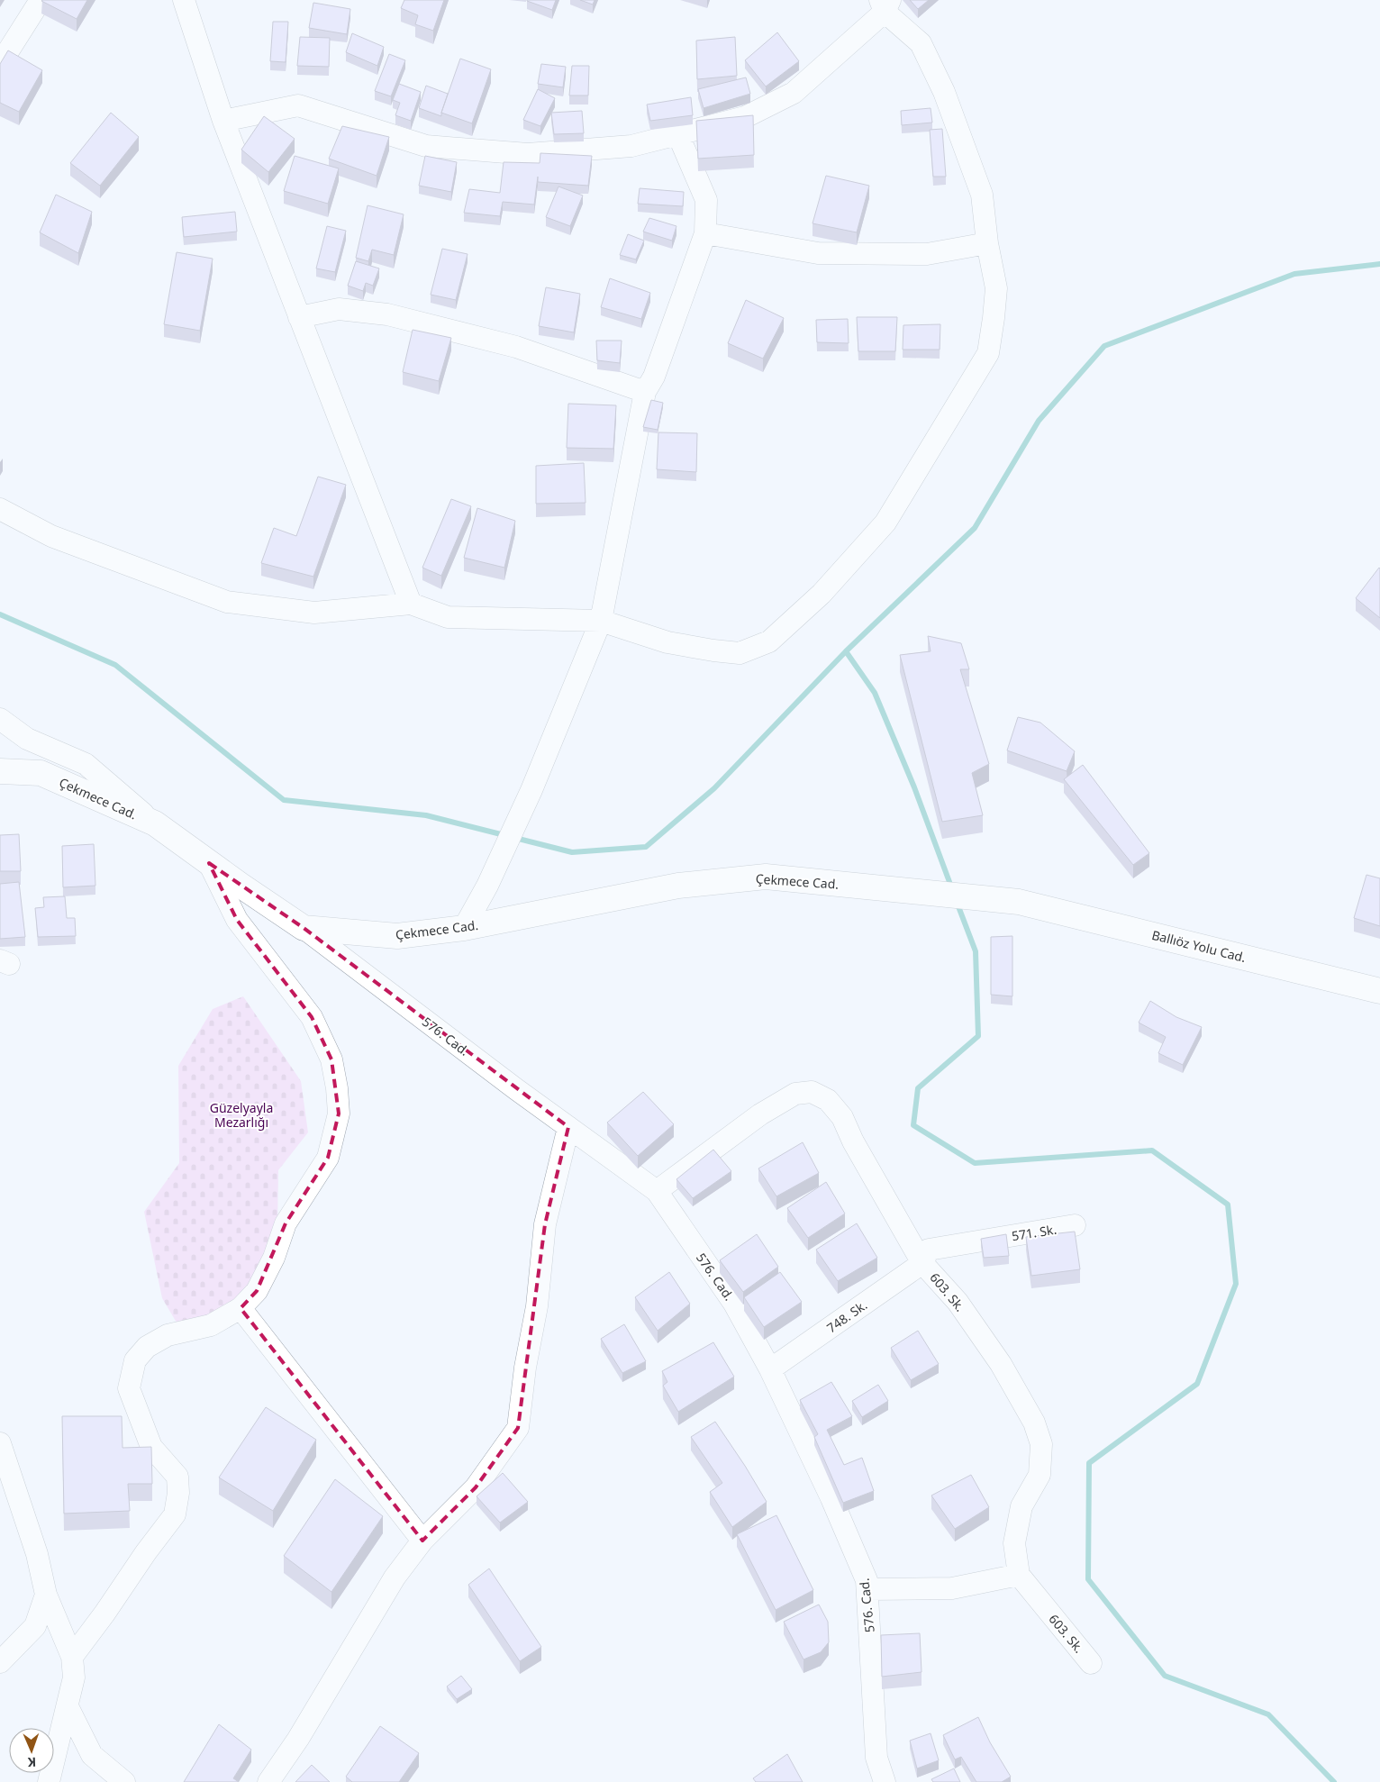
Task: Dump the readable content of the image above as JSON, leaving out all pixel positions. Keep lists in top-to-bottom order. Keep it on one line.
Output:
{"streets":{"street":["Çekmece Cad.","Ballıöz Yolu Cad.","576. Cad.","571. Sk.","603. Sk.","748. Sk."]},"crossings":[["Çekmece Cad.","Ballıöz Yolu Cad."],["Çekmece Cad.","576. Cad."],["576. Cad.","603. Sk."],["576. Cad.","748. Sk."],["571. Sk.","603. Sk."],["571. Sk.","748. Sk."],["603. Sk.","748. Sk."]],"parks":["Güzelyayla Mezarlığı"],"north":"bottom"}
